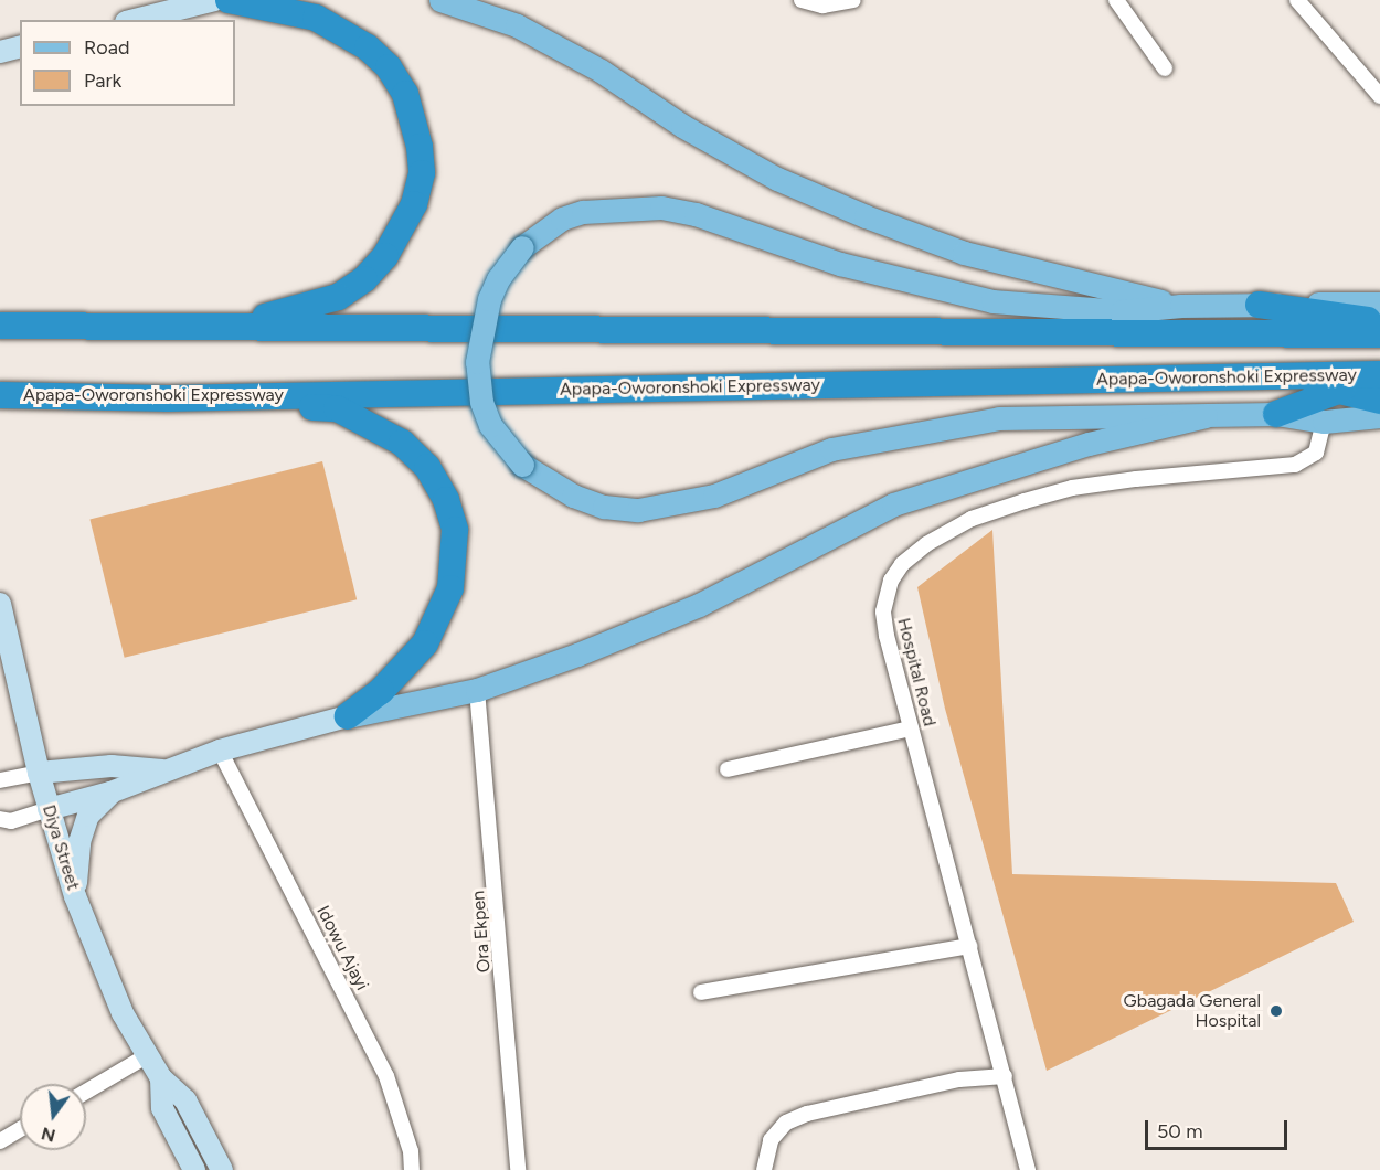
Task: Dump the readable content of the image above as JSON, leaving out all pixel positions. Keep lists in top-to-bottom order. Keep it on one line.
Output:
{"streets":{"highway":["Apapa-Oworonshoki Expressway"],"main road":["Diya Street"],"street":["Hospital Road","Ora Ekpen","Idowu Ajayi"]},"crossings":[["Apapa-Oworonshoki Expressway","Hospital Road"]],"places":["Gbagada General Hospital"],"legend":["Road","Park"],"scale_bar":"50 m","north":"bottom"}
